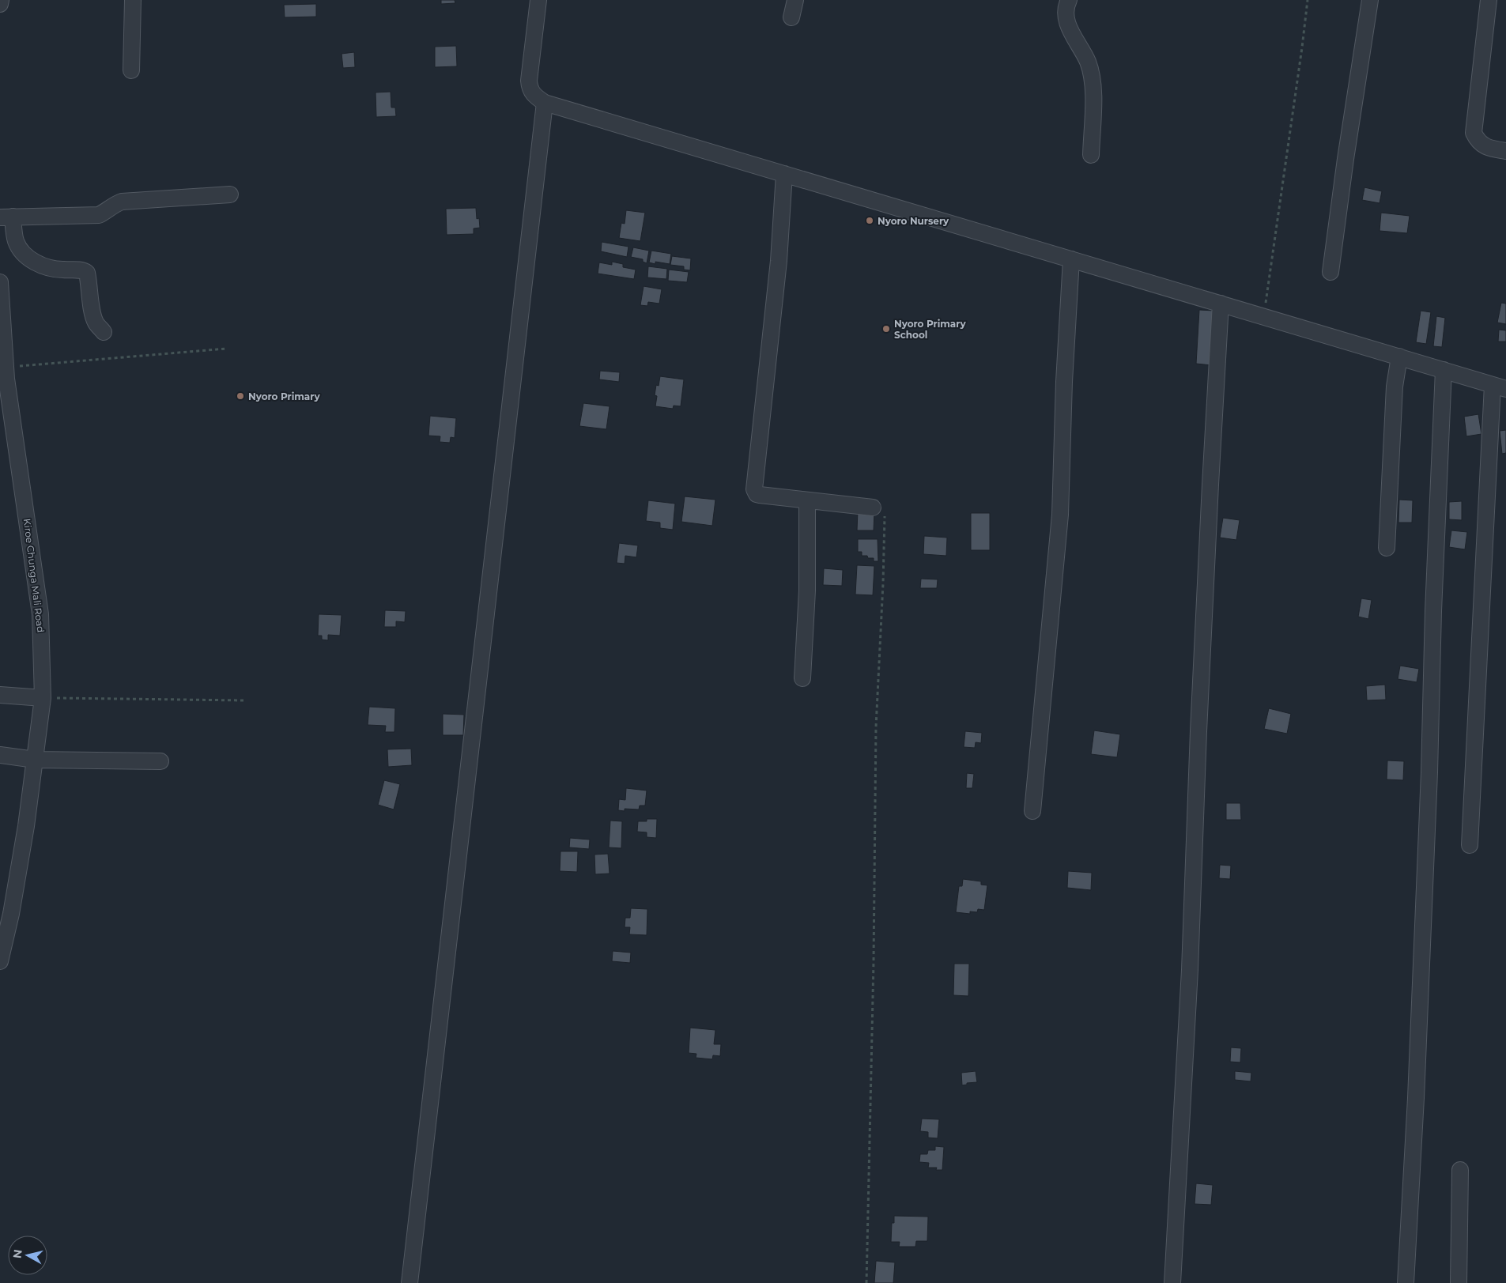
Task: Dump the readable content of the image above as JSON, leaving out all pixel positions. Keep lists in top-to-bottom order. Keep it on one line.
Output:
{"streets":{"street":["Kiroe Chunga Mali Road"]},"places":["Nyoro Nursery","Nyoro Primary School","Nyoro Primary"],"north":"left"}
